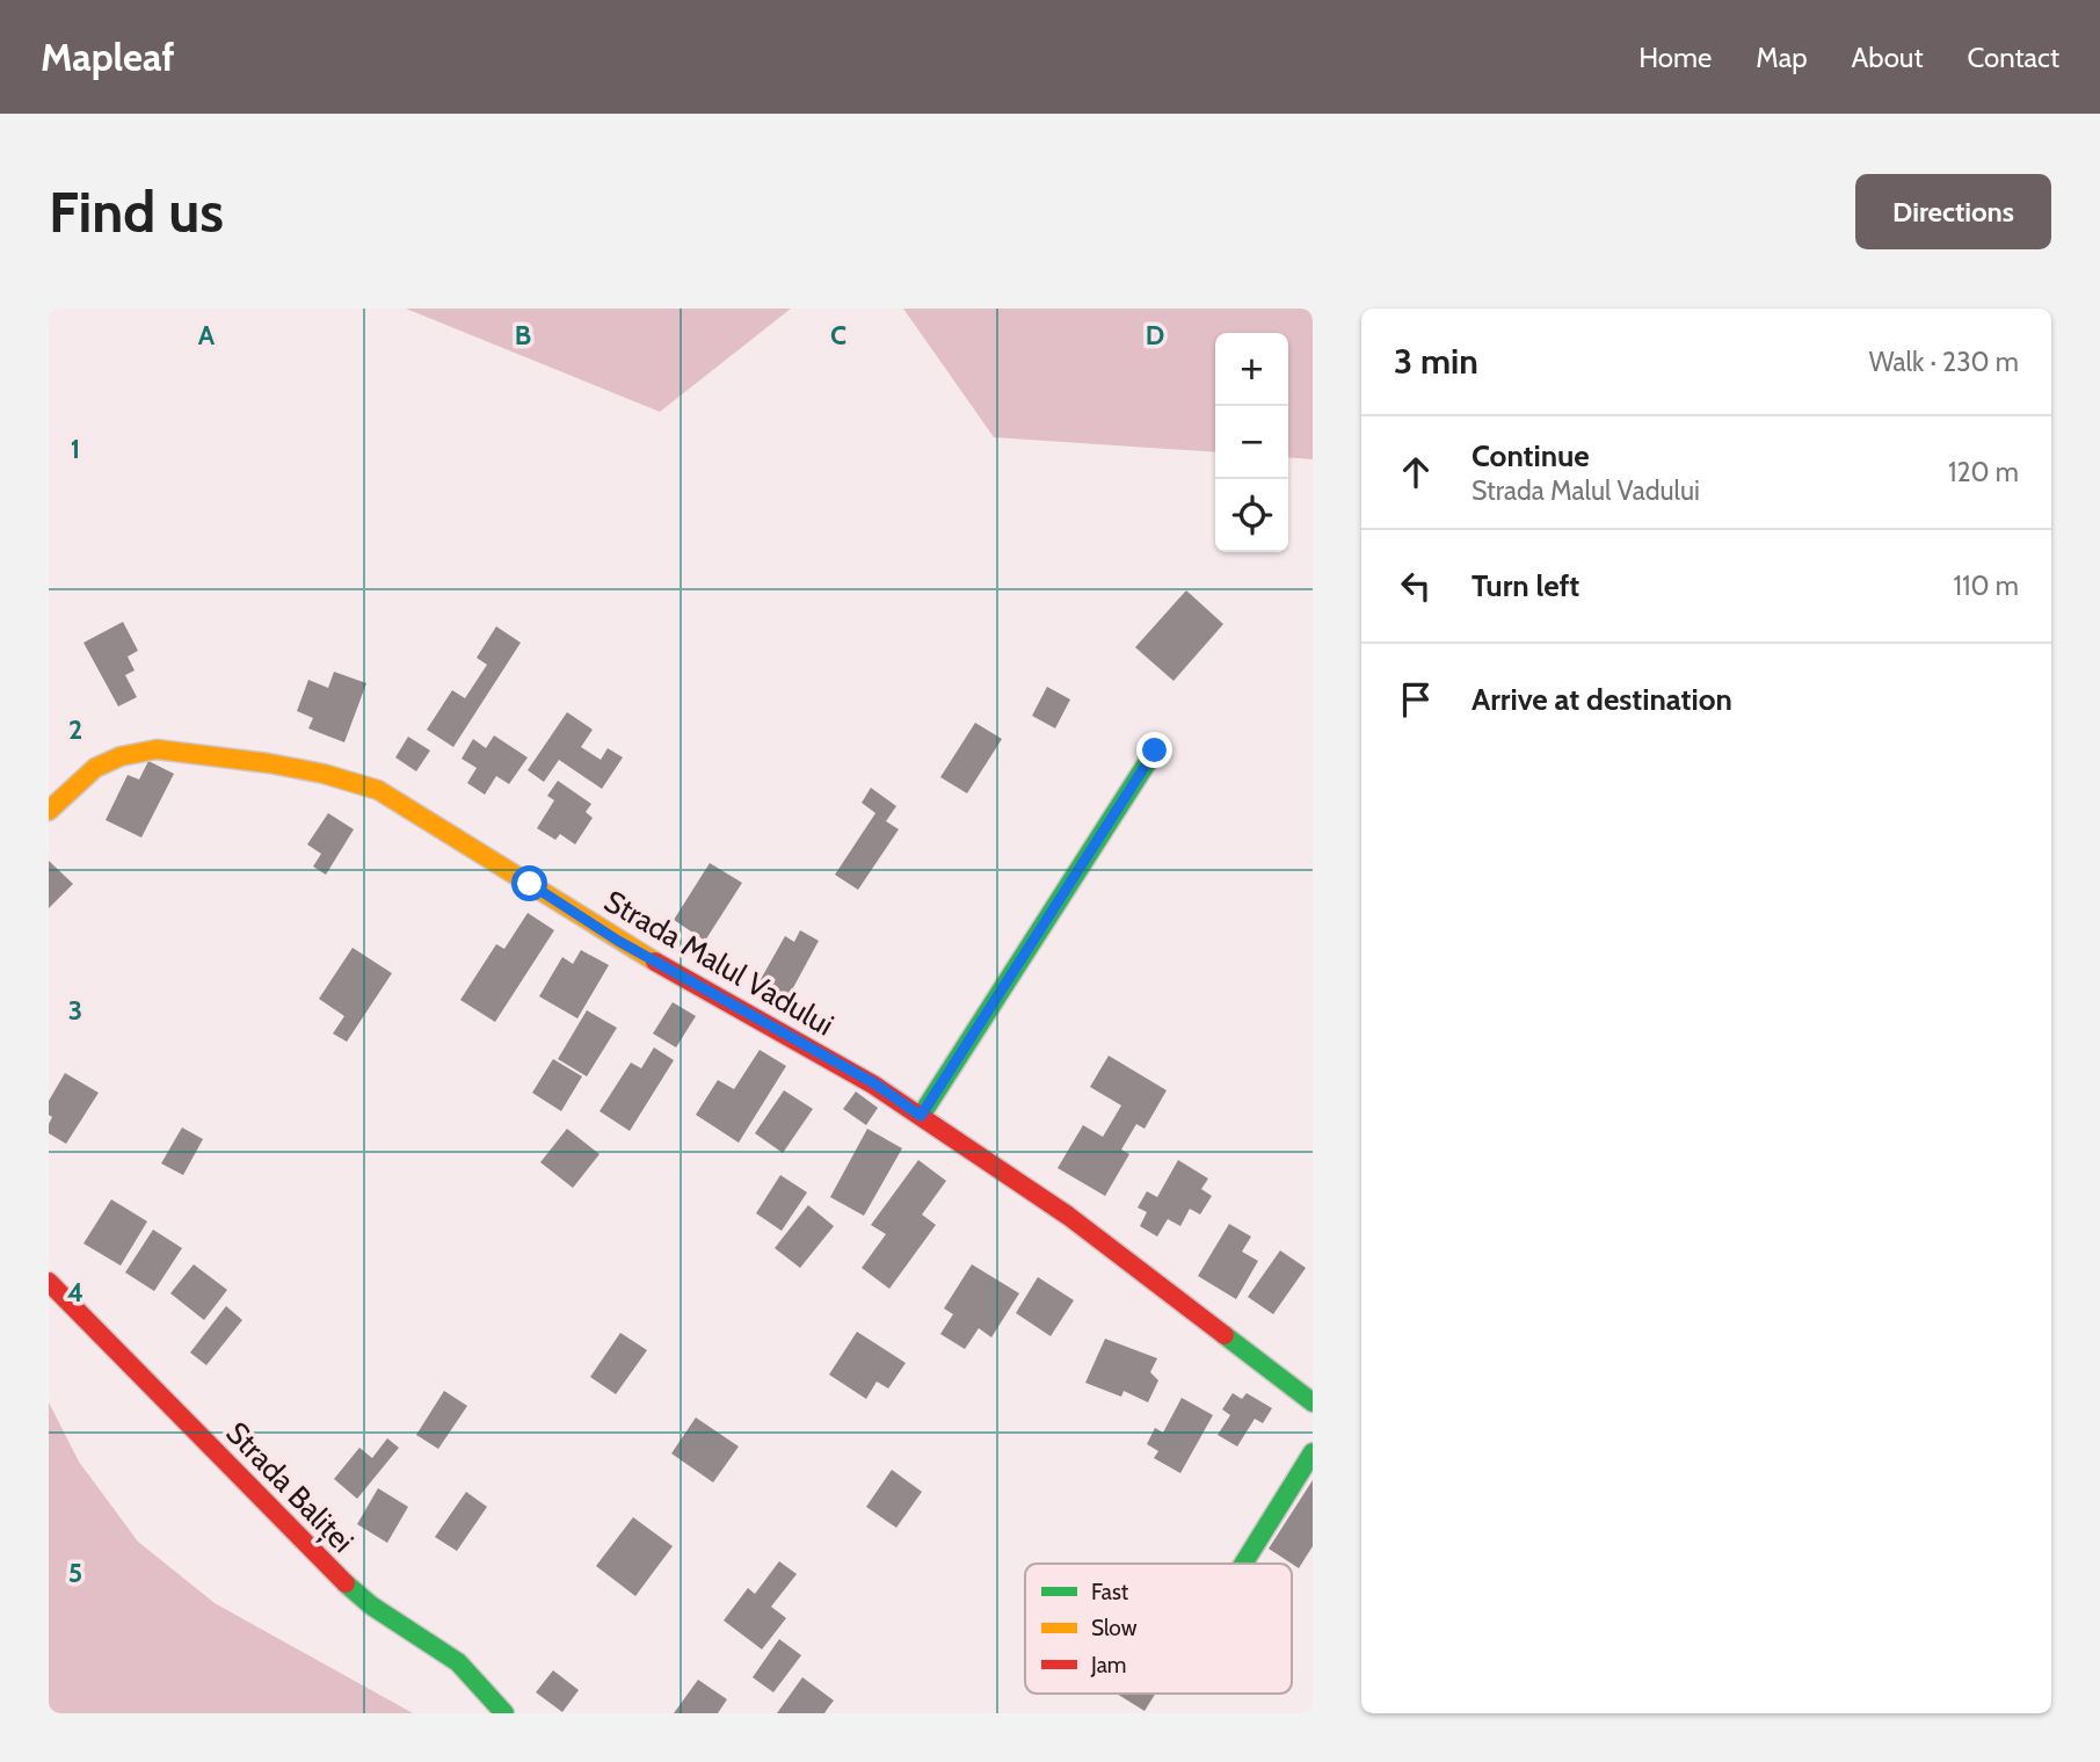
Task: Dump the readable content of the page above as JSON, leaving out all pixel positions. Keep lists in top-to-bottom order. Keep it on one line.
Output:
{"streets":{"street":["Strada Malul Vadului","Strada Baliței"]},"legend":["Fast","Slow","Jam"],"page":{"header":"Mapleaf","nav":["Home","Map","About","Contact"],"buttons":"Directions","title":"Find us","heading":["3 min","Walk · 230 m"],"map_buttons":["+","−"],"list":[["Continue","Strada Malul Vadului","120 m"],["Turn left","110 m"],"Arrive at destination"]},"grid":{"columns":["A","B","C","D"],"rows":["1","2","3","4","5"]}}
